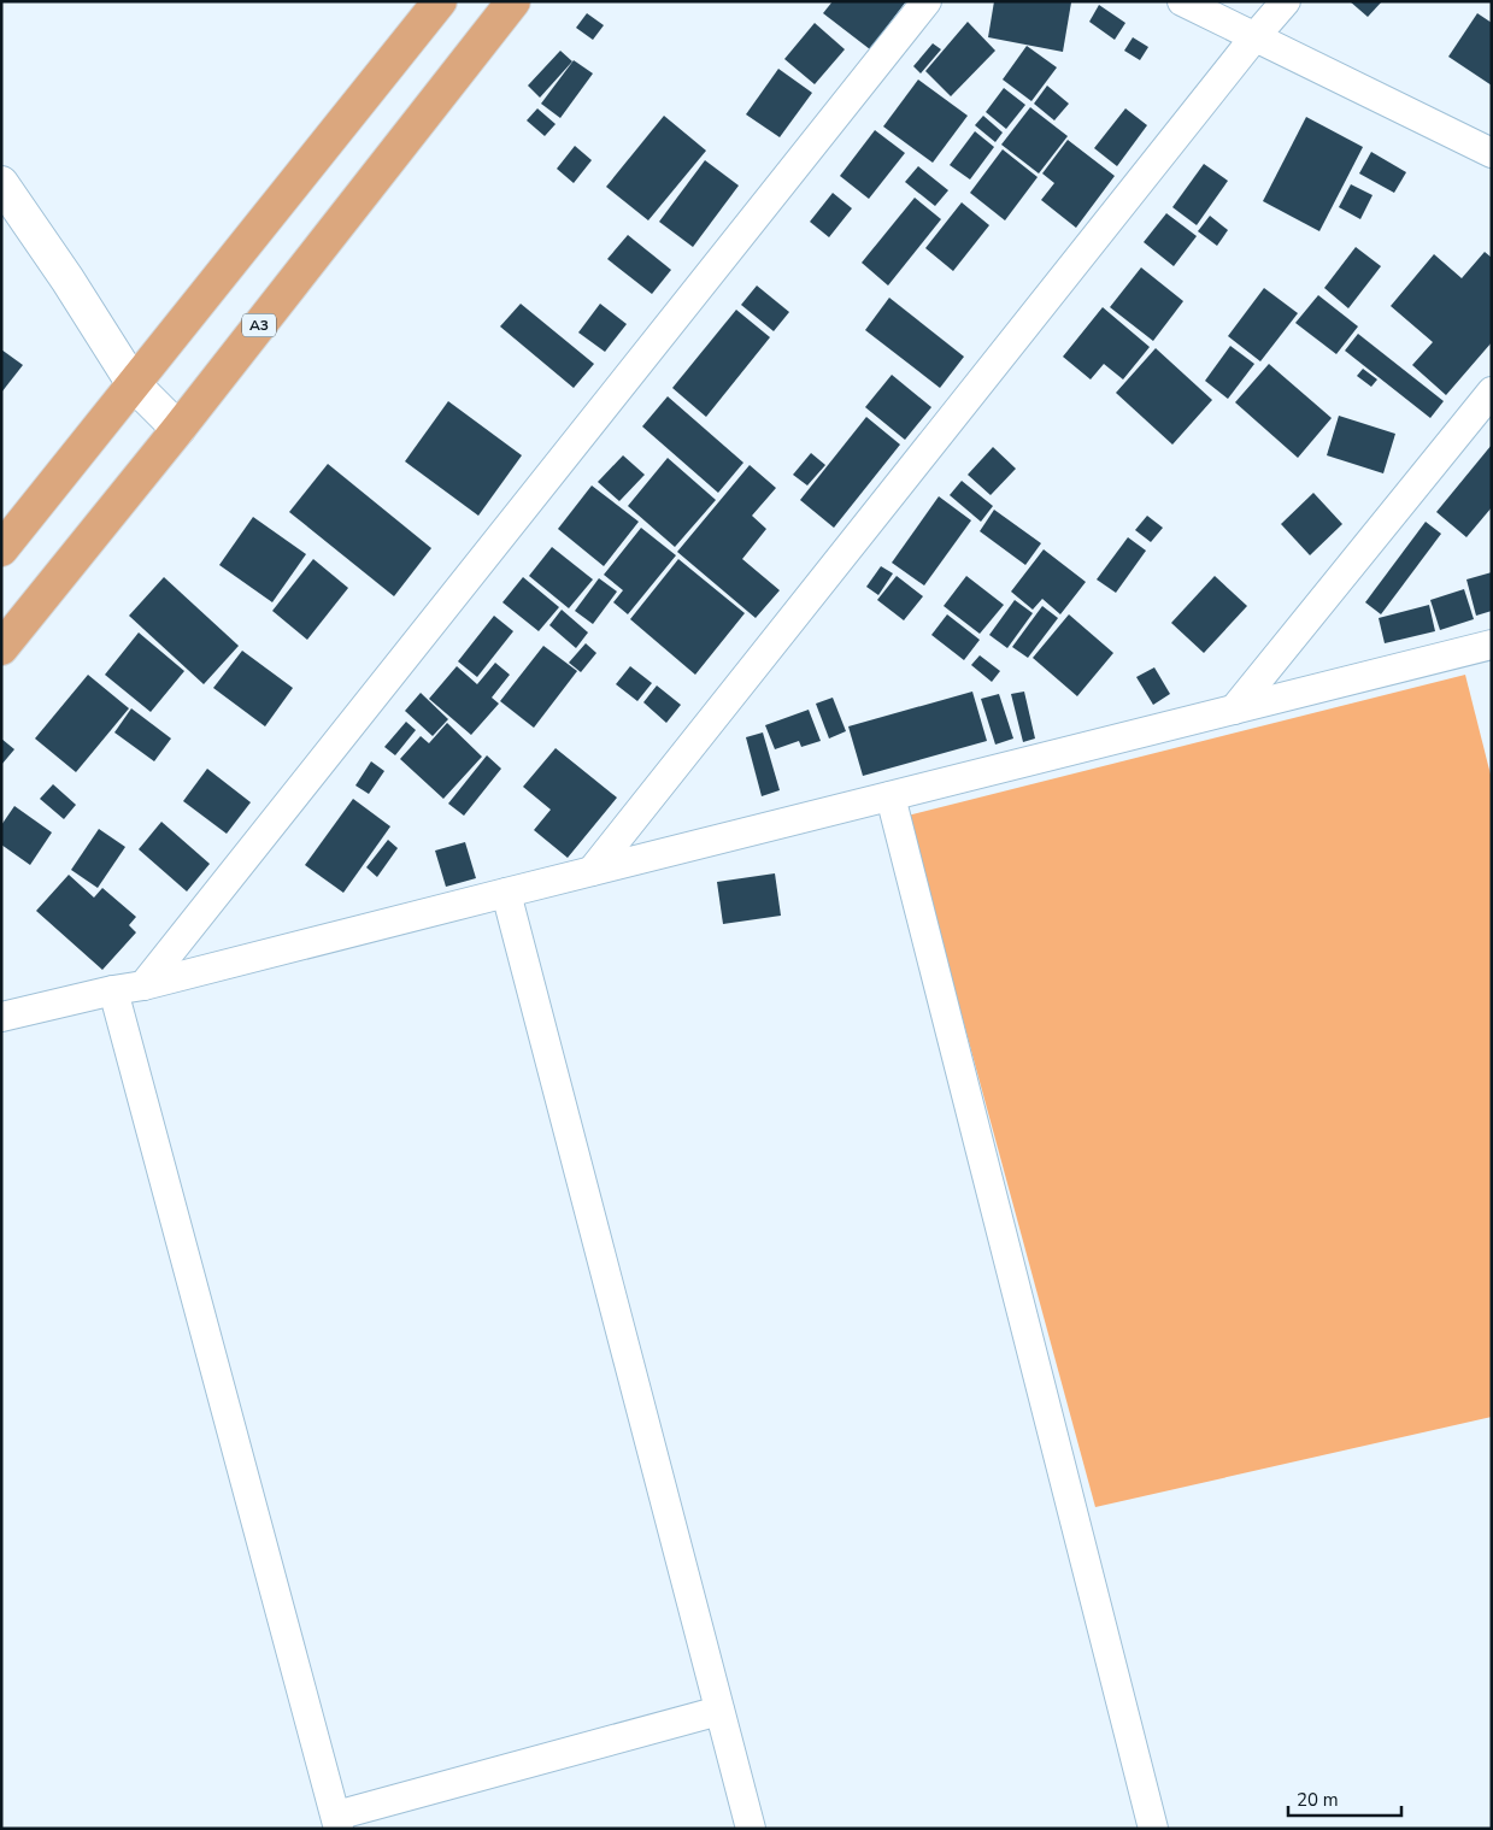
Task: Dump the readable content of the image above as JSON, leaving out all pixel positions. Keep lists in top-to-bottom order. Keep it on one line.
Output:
{"streets":{"highway":["A3"]},"scale_bar":"20 m"}
